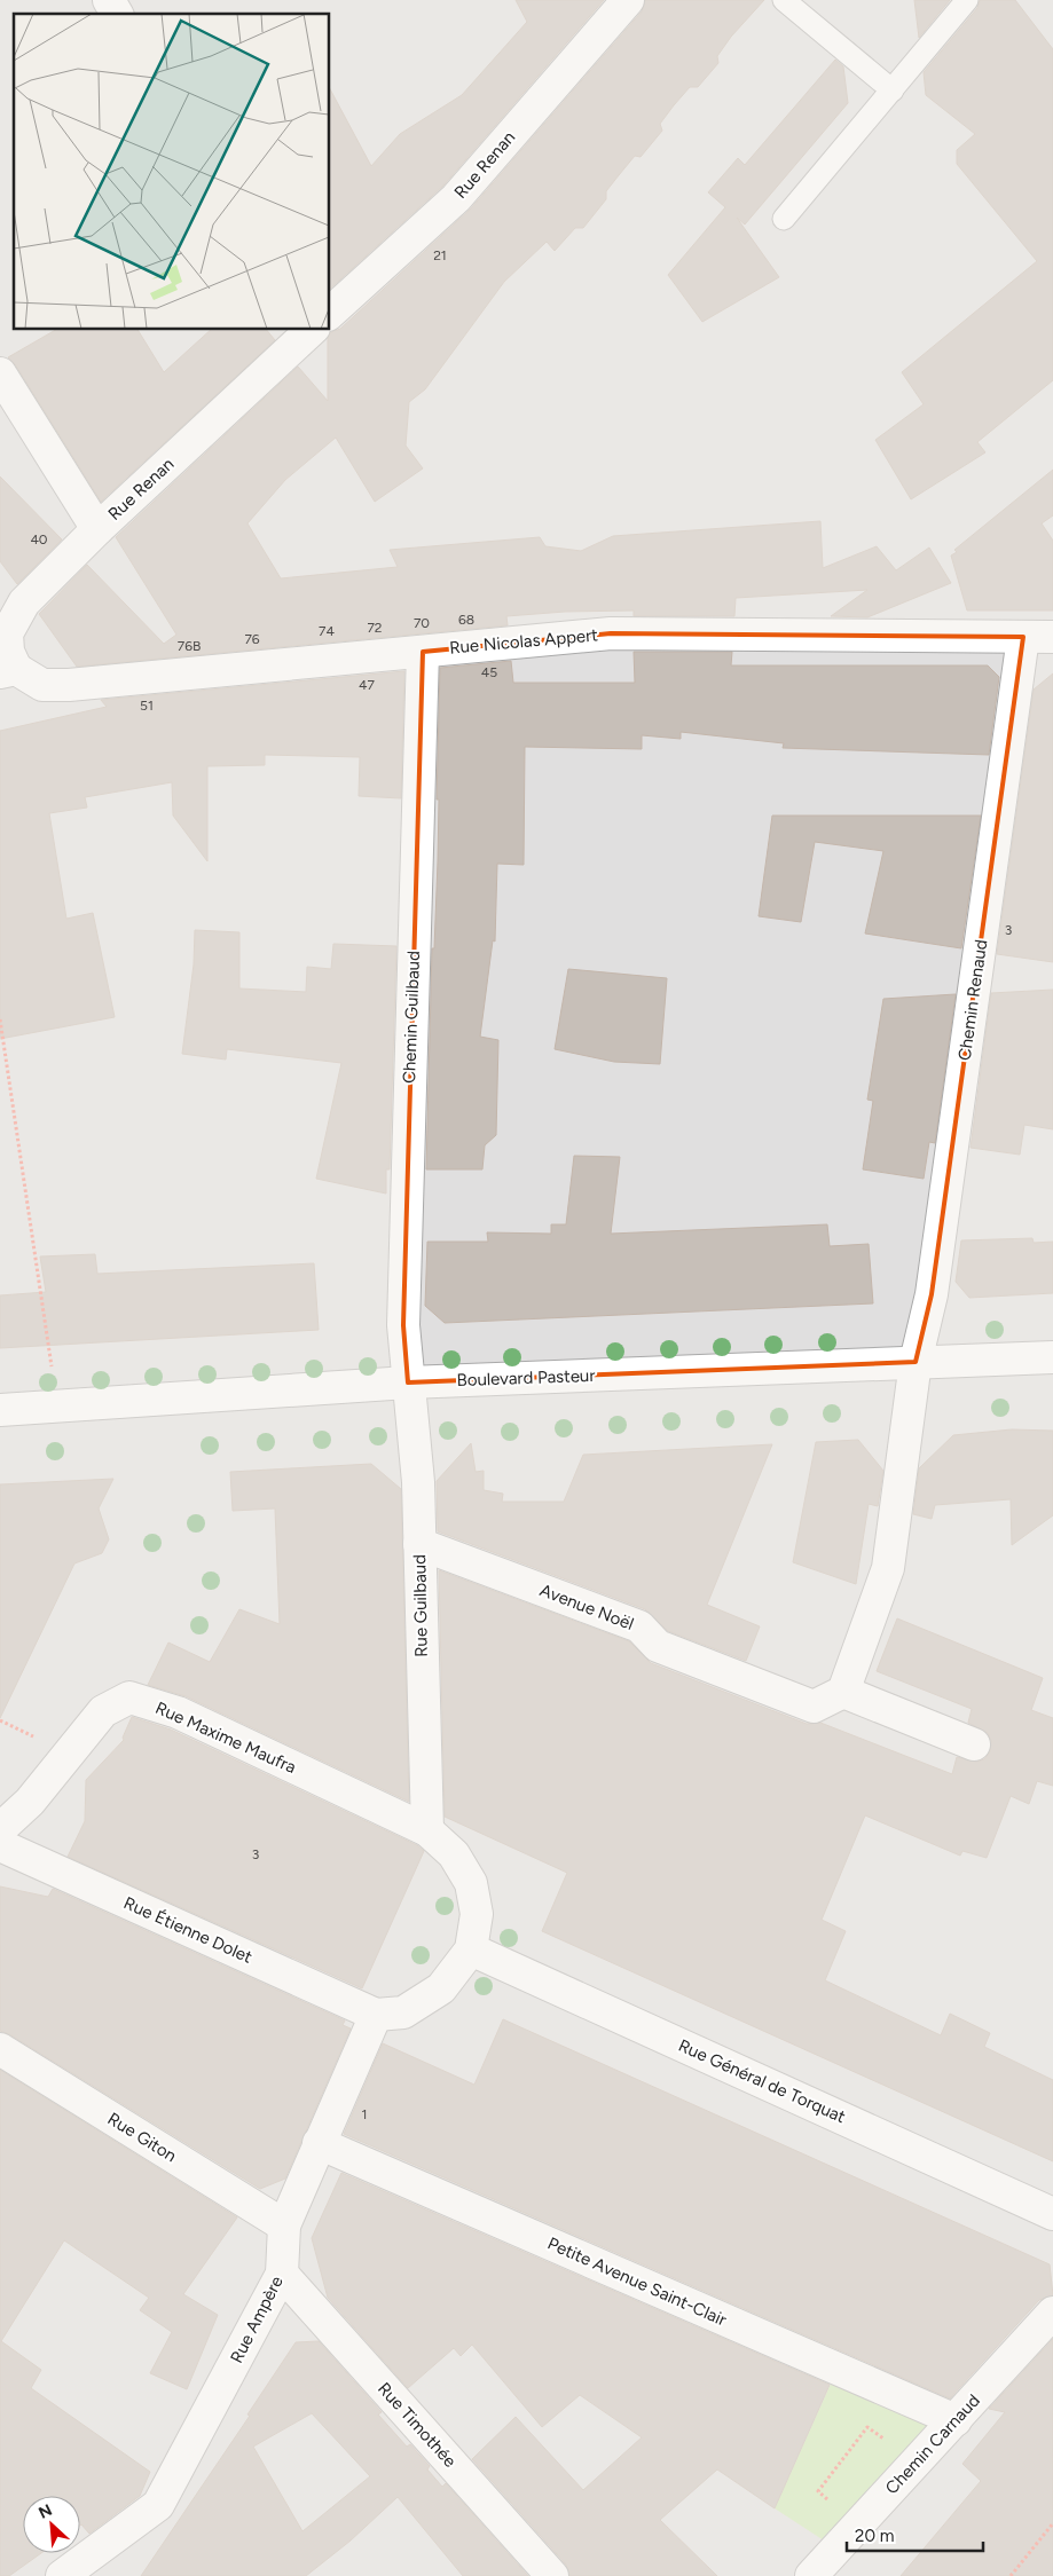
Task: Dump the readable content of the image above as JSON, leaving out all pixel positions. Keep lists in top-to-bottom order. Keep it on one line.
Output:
{"streets":{"street":["Rue Renan","Rue Nicolas Appert","Chemin Renaud","Chemin Guilbaud","Boulevard Pasteur","Rue Guilbaud","Avenue Noël","Rue Maxime Maufra","Rue Étienne Dolet","Rue Général de Torquat","Rue Giton","Petite Avenue Saint-Clair","Rue Ampère","Rue Timothée","Chemin Carnaud"]},"crossings":[["Rue Renan","Rue Nicolas Appert"],["Rue Nicolas Appert","Chemin Renaud"],["Rue Nicolas Appert","Chemin Guilbaud"],["Chemin Renaud","Boulevard Pasteur"],["Chemin Guilbaud","Boulevard Pasteur"],["Chemin Guilbaud","Rue Guilbaud"],["Boulevard Pasteur","Rue Guilbaud"],["Rue Guilbaud","Avenue Noël"],["Rue Guilbaud","Rue Maxime Maufra"],["Rue Maxime Maufra","Rue Général de Torquat"],["Rue Étienne Dolet","Rue Ampère"],["Rue Giton","Rue Ampère"],["Petite Avenue Saint-Clair","Rue Ampère"],["Petite Avenue Saint-Clair","Chemin Carnaud"],["Rue Ampère","Rue Timothée"]],"house_numbers":["21","40","68","70","72","74","76","76B","45","47","51","3","3","1"],"scale_bar":"20 m","north":"top left"}
